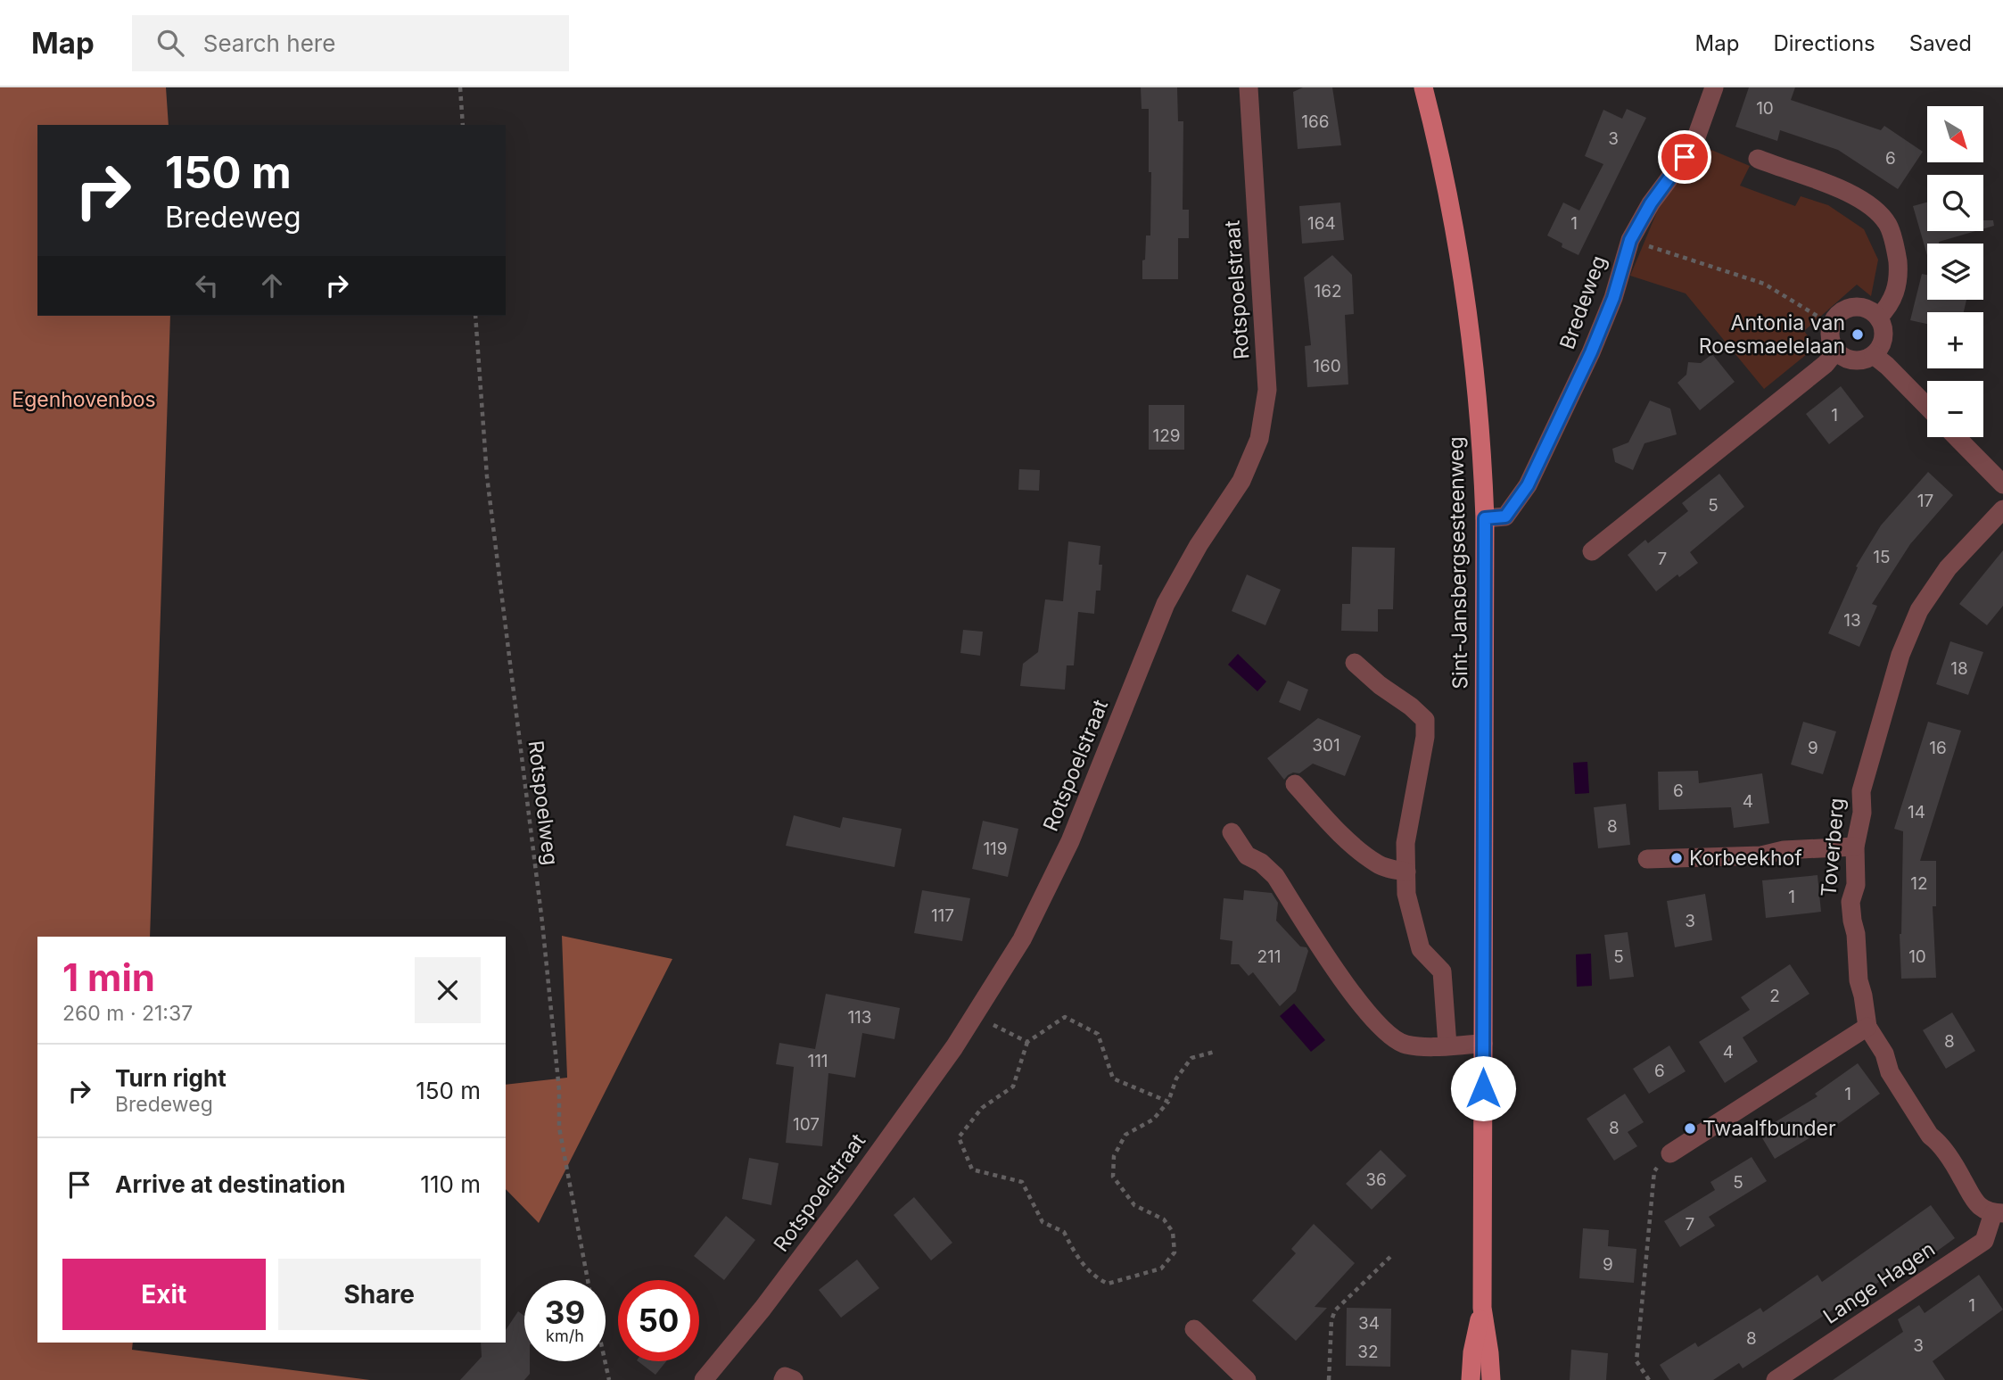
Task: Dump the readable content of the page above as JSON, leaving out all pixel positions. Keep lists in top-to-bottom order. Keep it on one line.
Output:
{"streets":{"main road":["Sint-Jansbergsesteenweg"],"street":["Rotspoelstraat","Bredeweg","Toverberg","Lange Hagen"],"path":["Rotspoelweg"]},"crossings":[["Bredeweg","Sint-Jansbergsesteenweg"],["Toverberg","Lange Hagen"]],"parks":["Egenhovenbos"],"places":["Antonia van Roesmaelelaan","Korbeekhof","Twaalfbunder"],"house_numbers":["10","166","3","6","164","1","162","160","1","129","17","5","15","7","13","18","301","9","16","6","4","14","8","119","12","1","117","3","211","5","10","2","113","8","4","111","6","1","107","8","36","5","7","9","1","34","8","3","32"],"north":"bottom right","page":{"header":"Map","search":"Search here","nav":["Map","Directions","Saved"],"map_buttons":["+","−"],"turn":["150 m","Bredeweg"],"heading":["1 min","260 m · 21:37"],"list":[{"name":"Turn right","note":"Bredeweg","value":"150 m"},{"name":"Arrive at destination","value":"110 m"}],"buttons":["Exit","Share"],"speed":"39 km/h","limit":"50"}}
